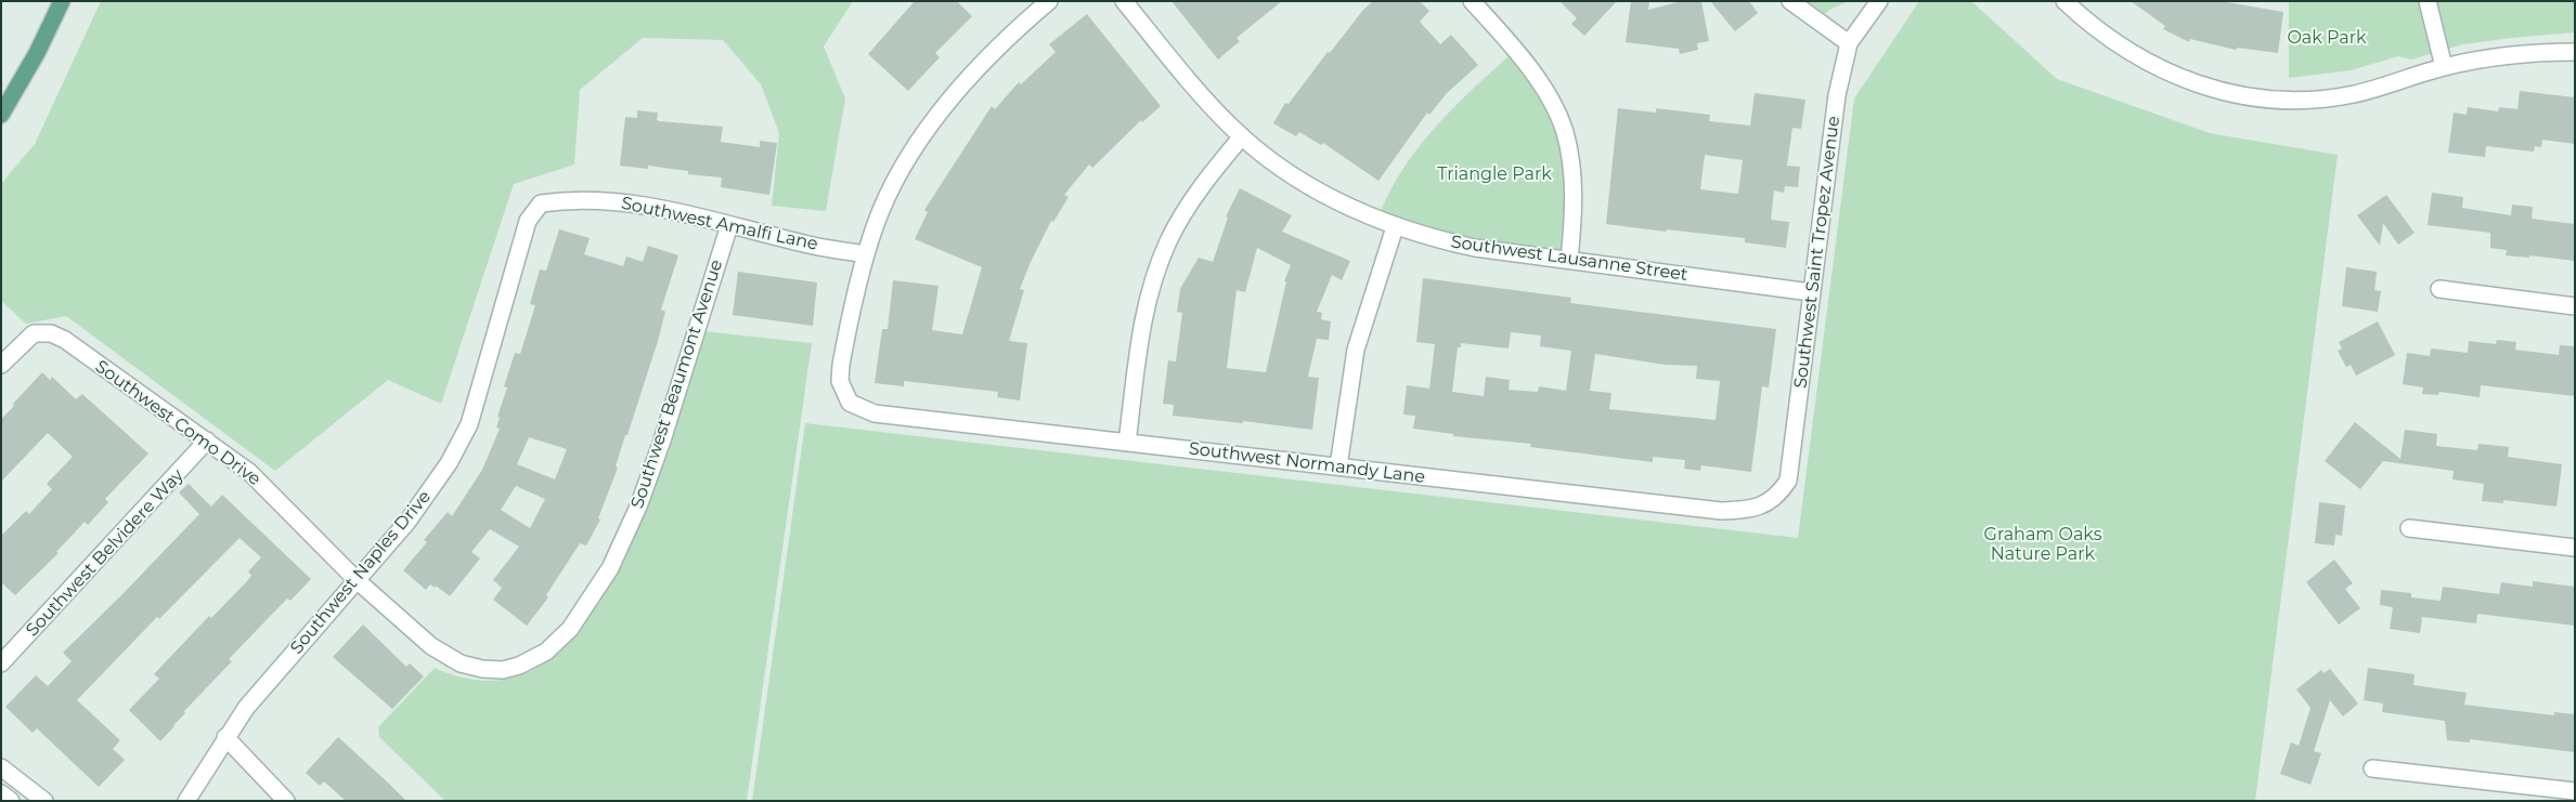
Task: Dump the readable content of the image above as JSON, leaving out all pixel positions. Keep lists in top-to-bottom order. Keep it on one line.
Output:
{"streets":{"street":["Southwest Amalfi Lane","Southwest Saint Tropez Avenue","Southwest Lausanne Street","Southwest Beaumont Avenue","Southwest Como Drive","Southwest Normandy Lane","Southwest Belvidere Way","Southwest Naples Drive"]},"crossings":[["Southwest Amalfi Lane","Southwest Beaumont Avenue"],["Southwest Amalfi Lane","Southwest Normandy Lane"],["Southwest Amalfi Lane","Southwest Naples Drive"],["Southwest Saint Tropez Avenue","Southwest Lausanne Street"],["Southwest Saint Tropez Avenue","Southwest Normandy Lane"],["Southwest Beaumont Avenue","Southwest Como Drive"],["Southwest Beaumont Avenue","Southwest Naples Drive"],["Southwest Como Drive","Southwest Belvidere Way"],["Southwest Como Drive","Southwest Naples Drive"]],"parks":["Oak Park","Triangle Park","Graham Oaks Nature Park"]}
